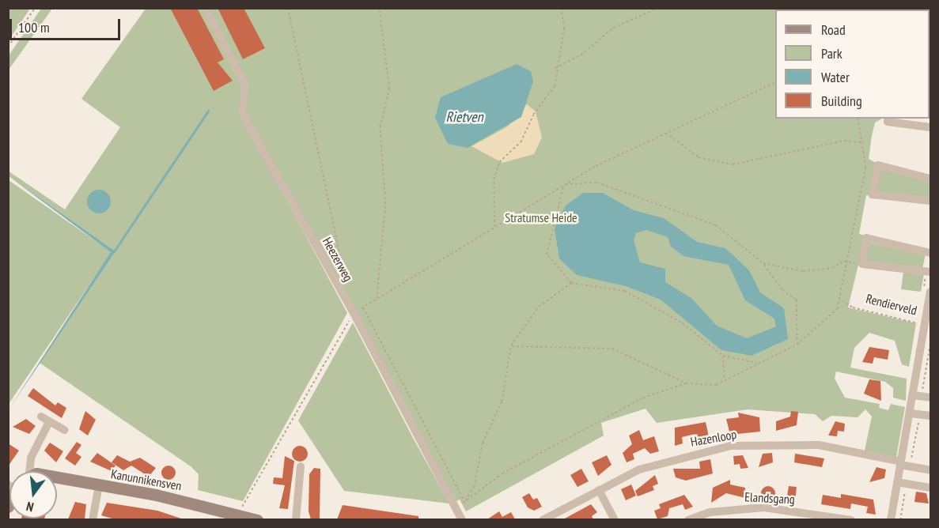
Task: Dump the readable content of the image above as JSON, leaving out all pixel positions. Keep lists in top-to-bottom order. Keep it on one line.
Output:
{"streets":{"street":["Heezerweg","Rendierveld","Hazenloop","Kanunnikensven","Elandsgang"]},"crossings":[["Rendierveld","Hazenloop"]],"water":["Rietven"],"parks":["Stratumse Heide"],"legend":["Road","Park","Water","Building"],"scale_bar":"100 m","north":"bottom"}
